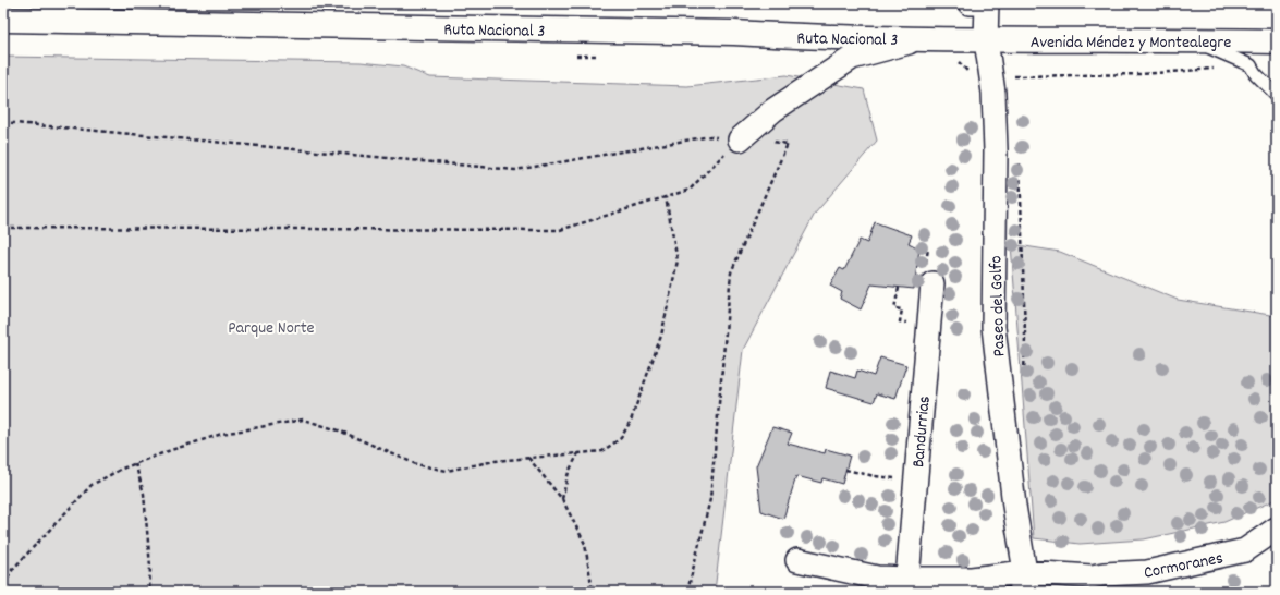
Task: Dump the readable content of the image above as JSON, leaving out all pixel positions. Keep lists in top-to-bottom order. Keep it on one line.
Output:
{"streets":{"highway":["Ruta Nacional 3","Avenida Méndez y Montealegre"],"street":["Paseo del Golfo","Bandurrias","Cormoranes"]},"crossings":[["Ruta Nacional 3","Avenida Méndez y Montealegre"],["Ruta Nacional 3","Paseo del Golfo"],["Avenida Méndez y Montealegre","Paseo del Golfo"],["Paseo del Golfo","Cormoranes"],["Bandurrias","Cormoranes"]],"parks":["Parque Norte"]}
